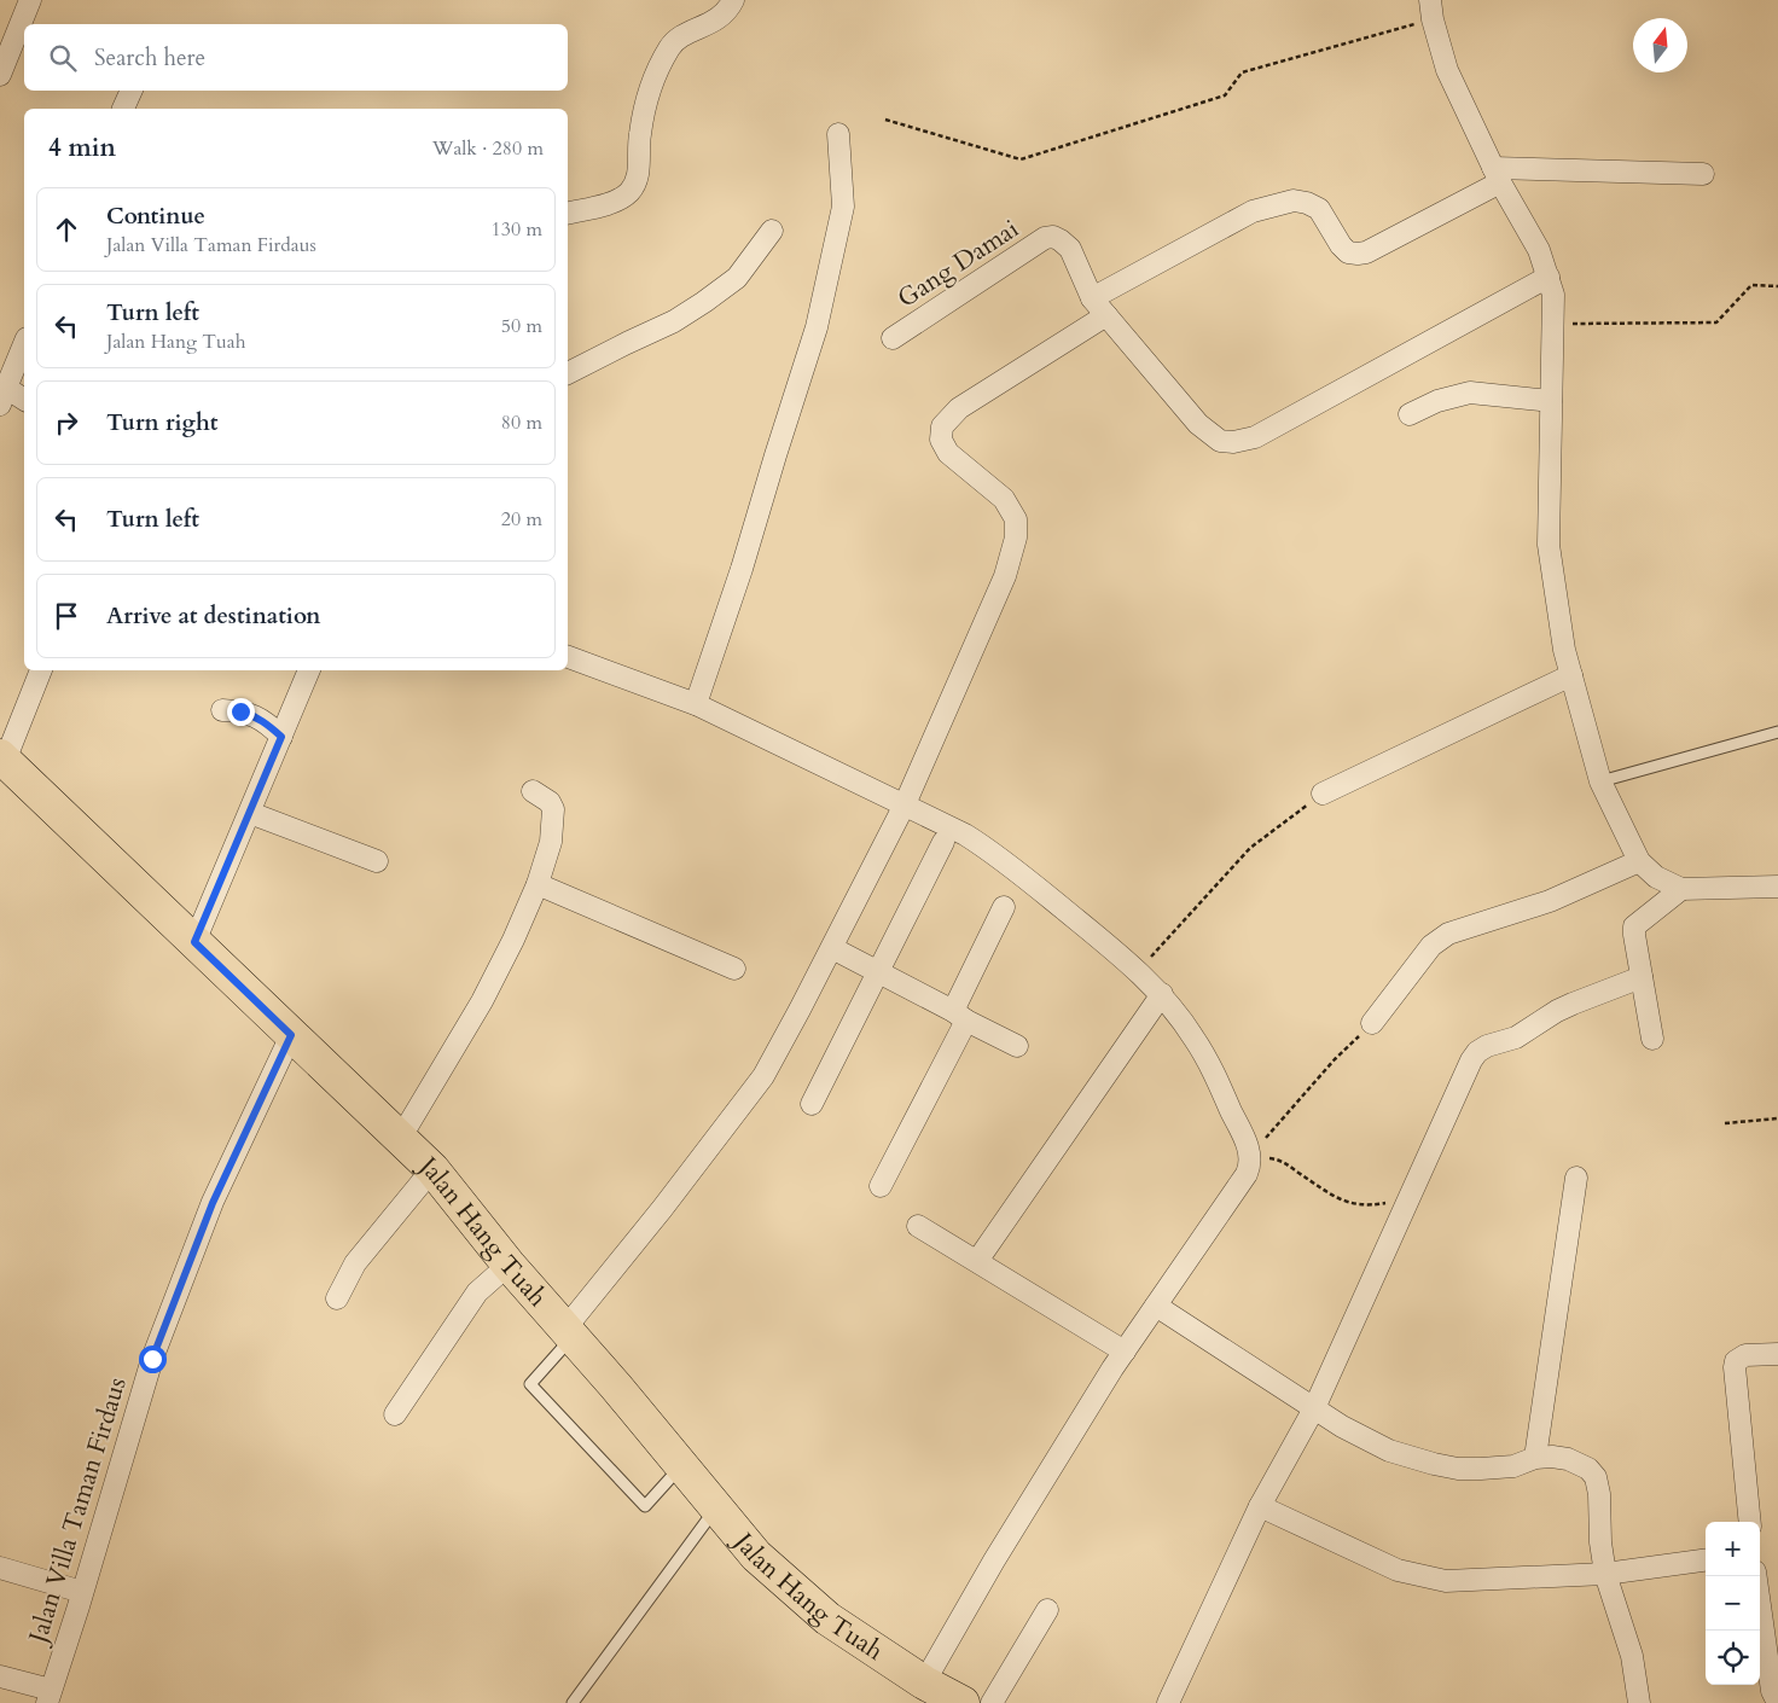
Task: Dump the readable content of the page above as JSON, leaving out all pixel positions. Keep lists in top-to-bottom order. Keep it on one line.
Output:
{"streets":{"main road":["Jalan Hang Tuah"],"street":["Gang Damai","Jalan Villa Taman Firdaus"]},"crossings":[["Jalan Hang Tuah","Jalan Villa Taman Firdaus"]],"north":"top","page":{"search":"Search here","heading":["4 min","Walk · 280 m"],"list":[["Continue","Jalan Villa Taman Firdaus","130 m"],["Turn left","Jalan Hang Tuah","50 m"],["Turn right","80 m"],["Turn left","20 m"],"Arrive at destination"],"map_buttons":["+","−"]}}
